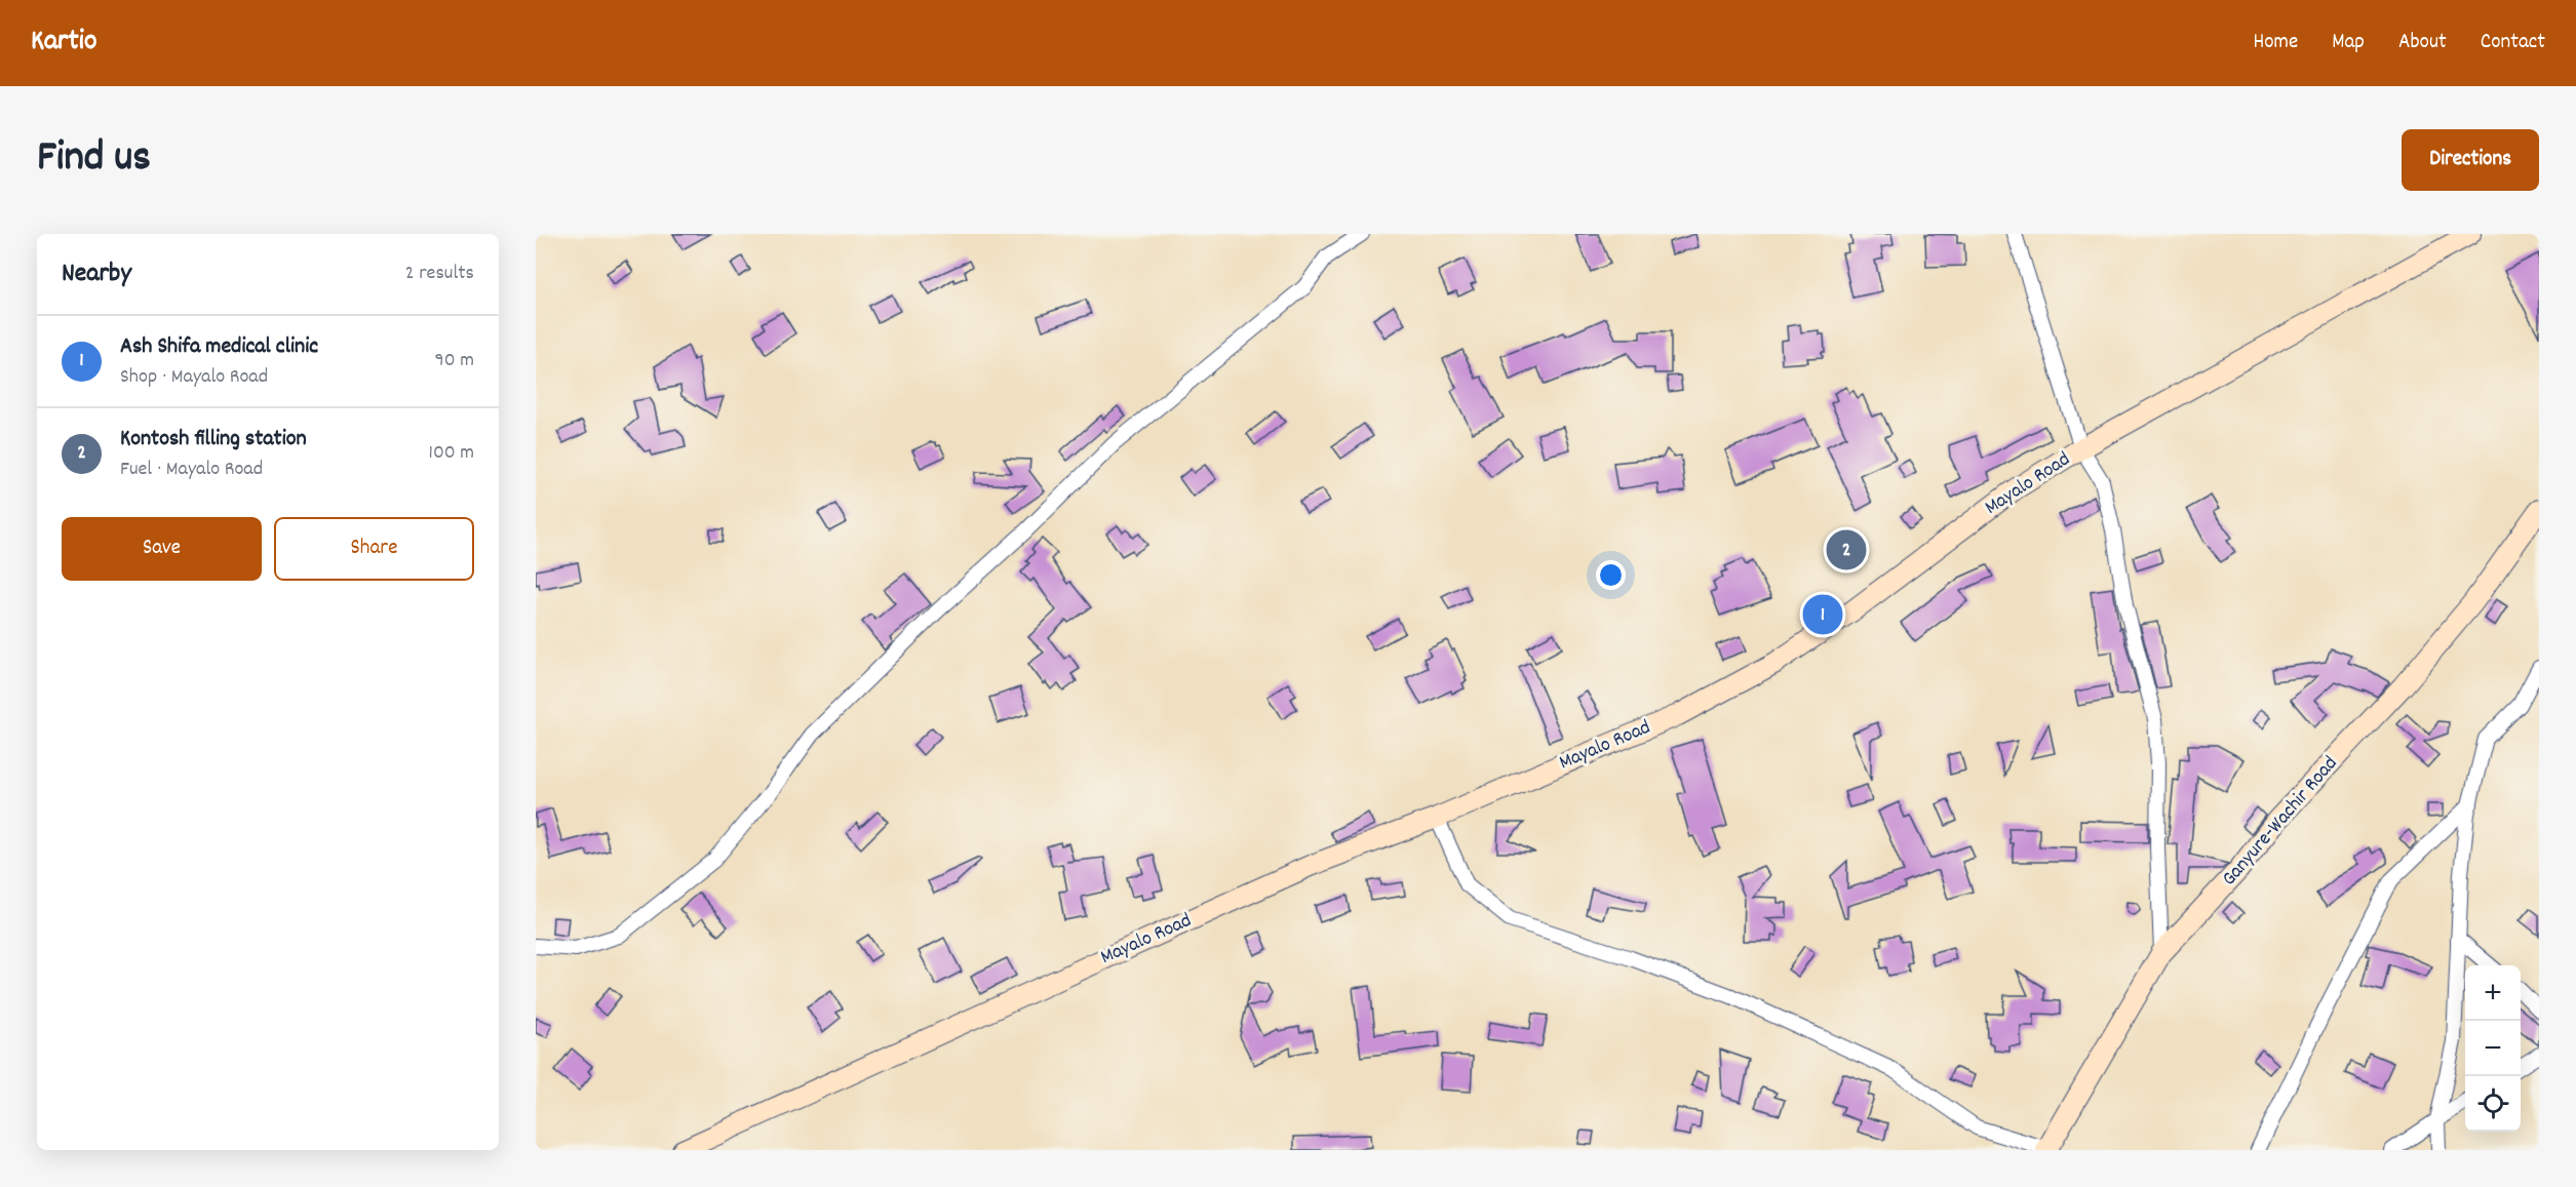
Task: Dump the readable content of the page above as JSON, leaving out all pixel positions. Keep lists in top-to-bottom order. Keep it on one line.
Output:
{"streets":{"street":["Mayalo Road","Ganyure-Wachir Road"]},"page":{"header":"Kartio","nav":["Home","Map","About","Contact"],"title":"Find us","buttons":["Directions",["Save","Share"]],"heading":["Nearby","2 results"],"list":[{"mark":"1","name":"Ash Shifa medical clinic","note":"Shop · Mayalo Road","value":"90 m"},{"mark":"2","name":"Kontosh filling station","note":"Fuel · Mayalo Road","value":"100 m"}],"pins":["2","1"],"map_buttons":["+","−"]}}
